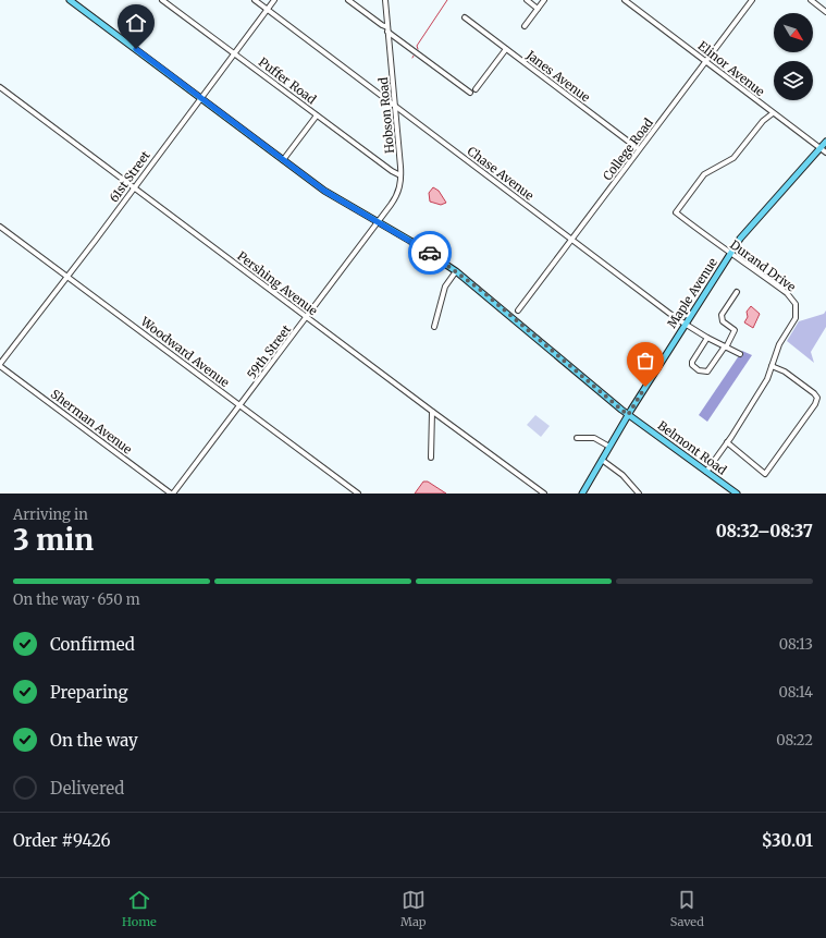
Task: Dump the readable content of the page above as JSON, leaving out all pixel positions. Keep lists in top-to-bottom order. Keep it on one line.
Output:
{"streets":{"main road":["Maple Avenue","Belmont Road"],"street":["Elinor Avenue","Janes Avenue","Puffer Road","Hobson Road","College Road","Chase Avenue","61st Street","Durand Drive","Pershing Avenue","Woodward Avenue","59th Street","Sherman Avenue"]},"crossings":[["Elinor Avenue","College Road"],["Elinor Avenue","Durand Drive"],["Elinor Avenue","Maple Avenue"],["Janes Avenue","College Road"],["Puffer Road","Hobson Road"],["Puffer Road","61st Street"],["Hobson Road","Chase Avenue"],["Hobson Road","59th Street"],["Hobson Road","Belmont Road"],["College Road","Chase Avenue"],["Chase Avenue","61st Street"],["Chase Avenue","Maple Avenue"],["61st Street","Pershing Avenue"],["61st Street","Woodward Avenue"],["61st Street","Sherman Avenue"],["61st Street","Belmont Road"],["Durand Drive","Maple Avenue"],["Durand Drive","Belmont Road"],["Pershing Avenue","59th Street"],["Maple Avenue","Belmont Road"],["Woodward Avenue","59th Street"],["59th Street","Sherman Avenue"],["59th Street","Belmont Road"]],"north":"bottom right","page":{"heading":["3 min","Arriving in","08:32–08:37"],"panel":["Order #9426","$30.01"],"bar":"On the way · 650 m","list":[["Confirmed","08:13"],["Preparing","08:14"],["On the way","08:22"],"Delivered"],"tabs":["Home","Map","Saved"]}}
